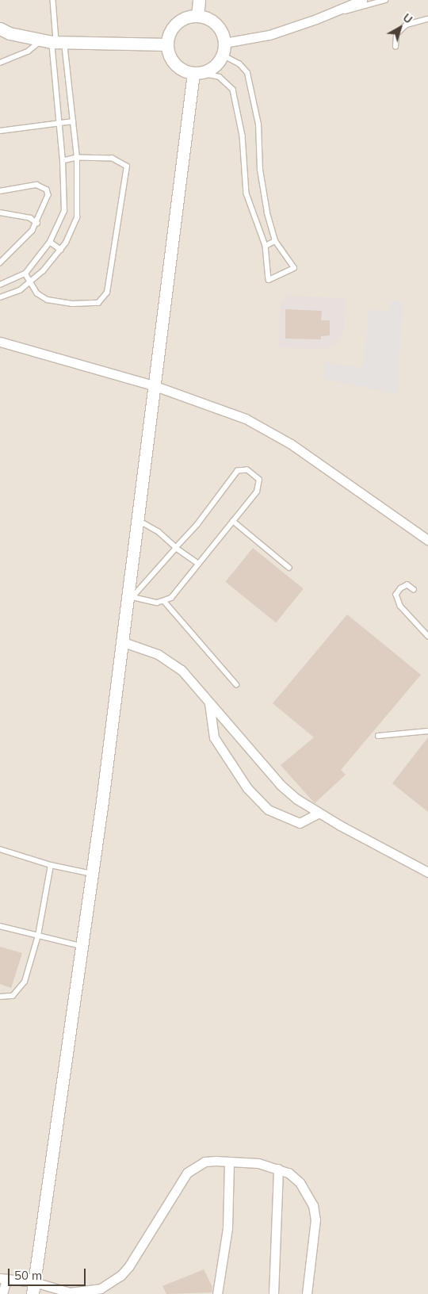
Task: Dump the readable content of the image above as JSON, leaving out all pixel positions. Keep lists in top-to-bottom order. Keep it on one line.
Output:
{"scale_bar":"50 m","north":"top right"}
